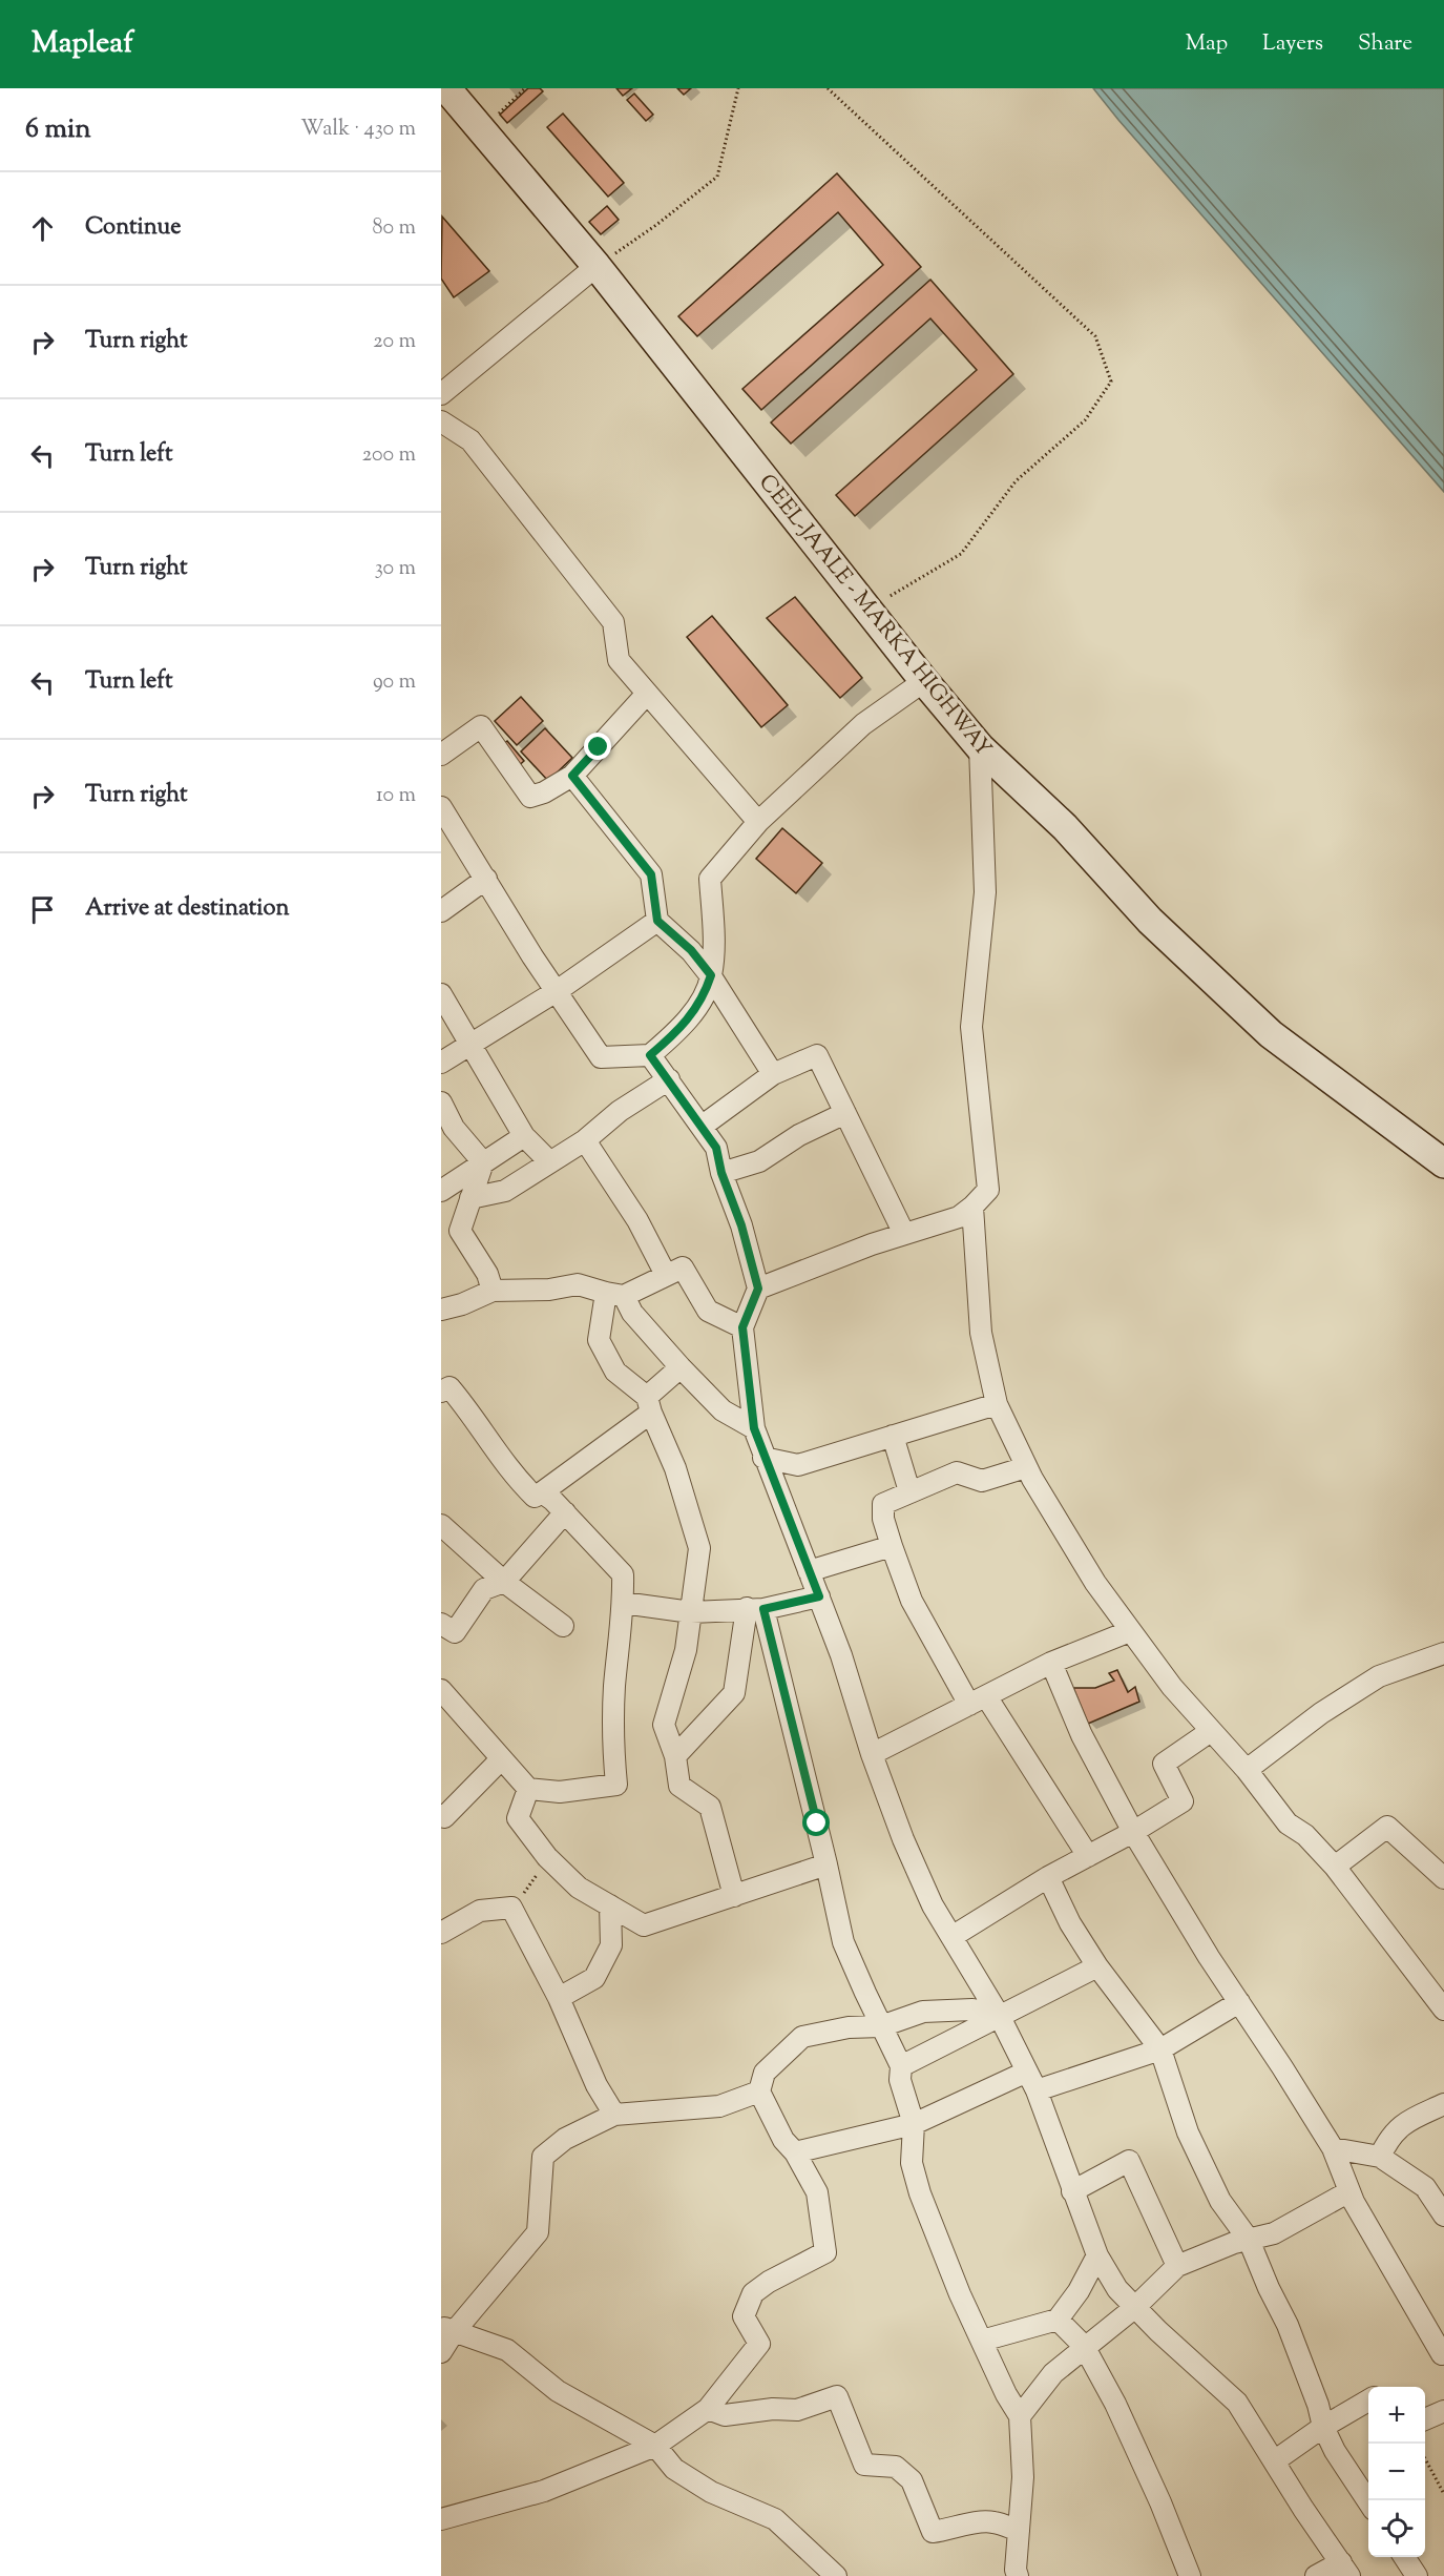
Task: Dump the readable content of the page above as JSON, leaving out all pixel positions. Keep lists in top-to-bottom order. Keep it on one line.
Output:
{"streets":{"street":["CEEL-JAALE - MARKA HIGHWAY"]},"page":{"header":"Mapleaf","nav":["Map","Layers","Share"],"heading":["6 min","Walk · 430 m"],"list":[["Continue","80 m"],["Turn right","20 m"],["Turn left","200 m"],["Turn right","30 m"],["Turn left","90 m"],["Turn right","10 m"],"Arrive at destination"],"map_buttons":["+","−"]}}
